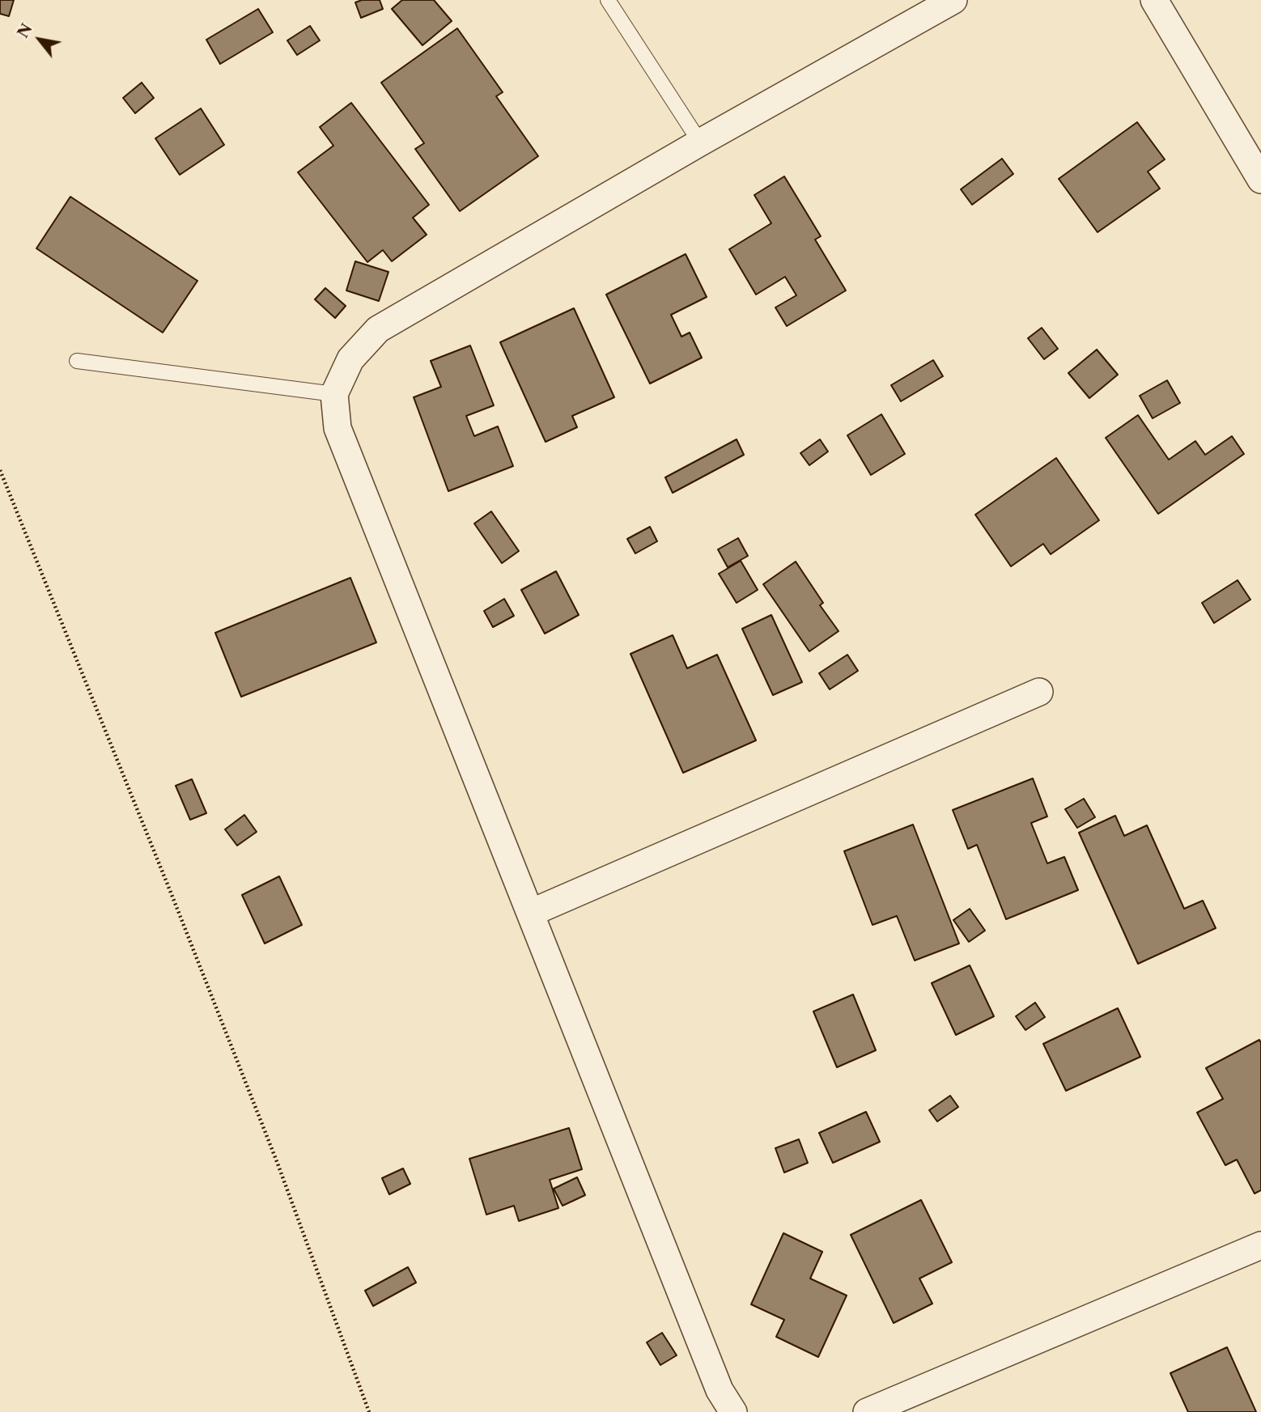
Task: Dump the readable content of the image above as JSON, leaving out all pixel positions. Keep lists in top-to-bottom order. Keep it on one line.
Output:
{"north":"top left"}
